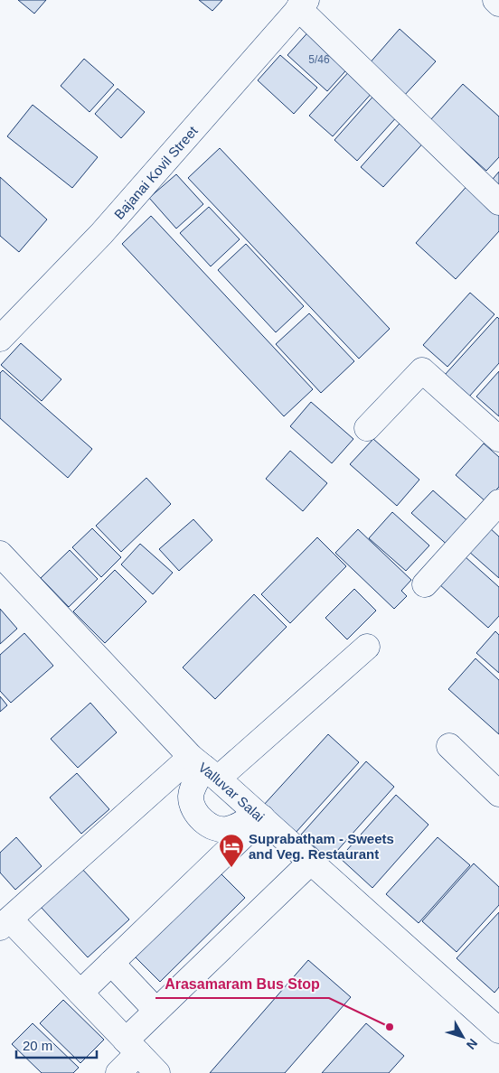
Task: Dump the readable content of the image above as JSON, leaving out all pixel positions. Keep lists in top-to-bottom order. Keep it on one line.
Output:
{"streets":{"street":["Bajanai Kovil Street","Valluvar Salai"]},"places":{"hotel":["Suprabatham - Sweets and Veg. Restaurant"],"other":["Arasamaram Bus Stop"]},"house_numbers":["5/46"],"scale_bar":"20 m","north":"bottom right"}
